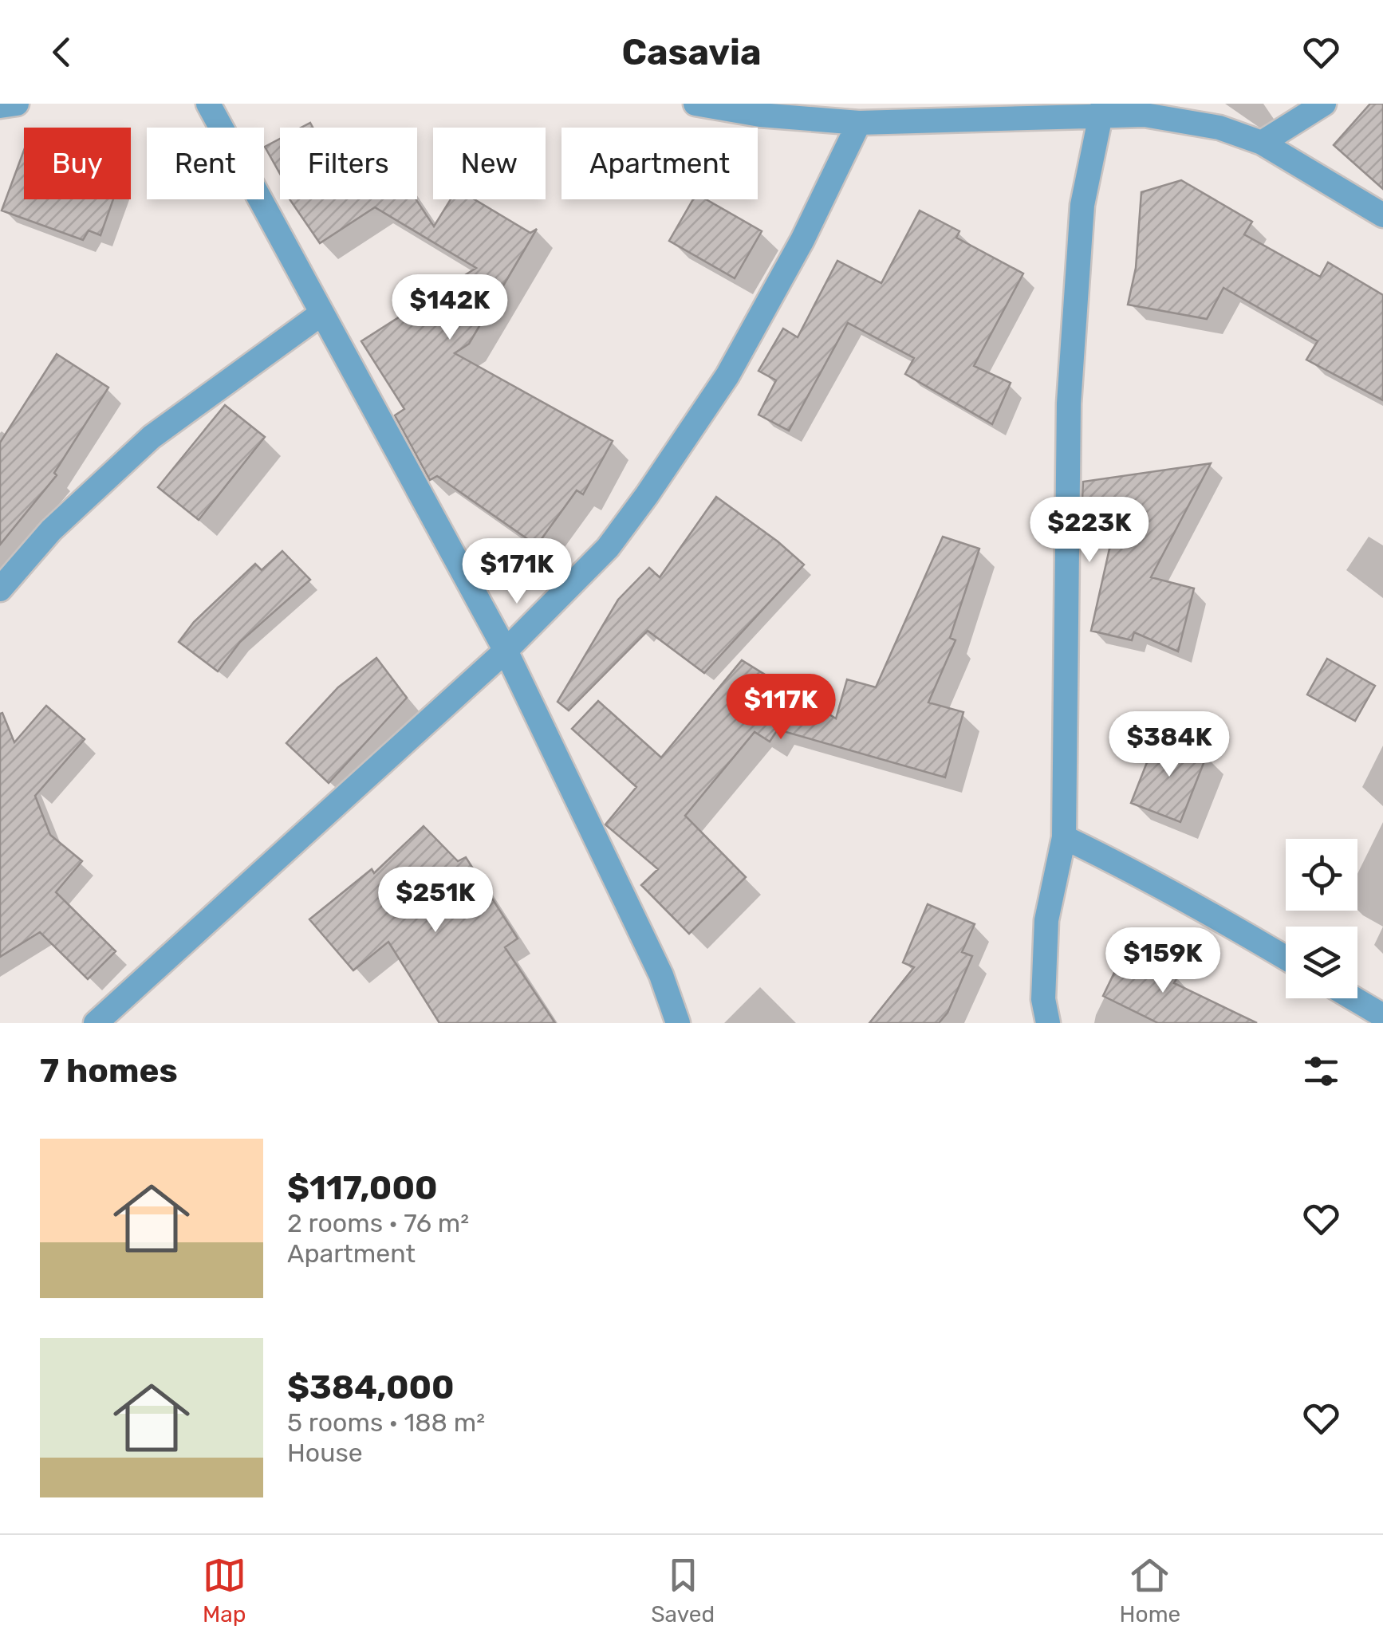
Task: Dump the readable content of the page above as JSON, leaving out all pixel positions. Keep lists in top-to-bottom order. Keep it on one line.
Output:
{"page":{"header":"Casavia","chip":["Buy","Rent","Filters","New","Apartment"],"price":["$142K","$223K","$171K","$117K","$384K","$251K","$159K"],"heading":"7 homes","list":[{"name":"$117,000","note":"2 rooms · 76 m² · Apartment"},{"name":"$384,000","note":"5 rooms · 188 m² · House"}],"tabs":["Map","Saved","Home"]}}
